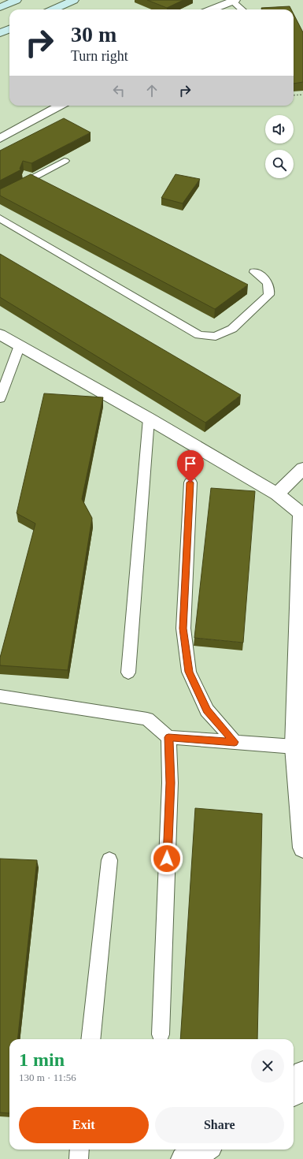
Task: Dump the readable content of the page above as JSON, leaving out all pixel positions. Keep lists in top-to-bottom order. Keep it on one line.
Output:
{"page":{"turn":["30 m","Turn right"],"heading":["1 min","130 m · 11:56"],"buttons":["Exit","Share"]}}
